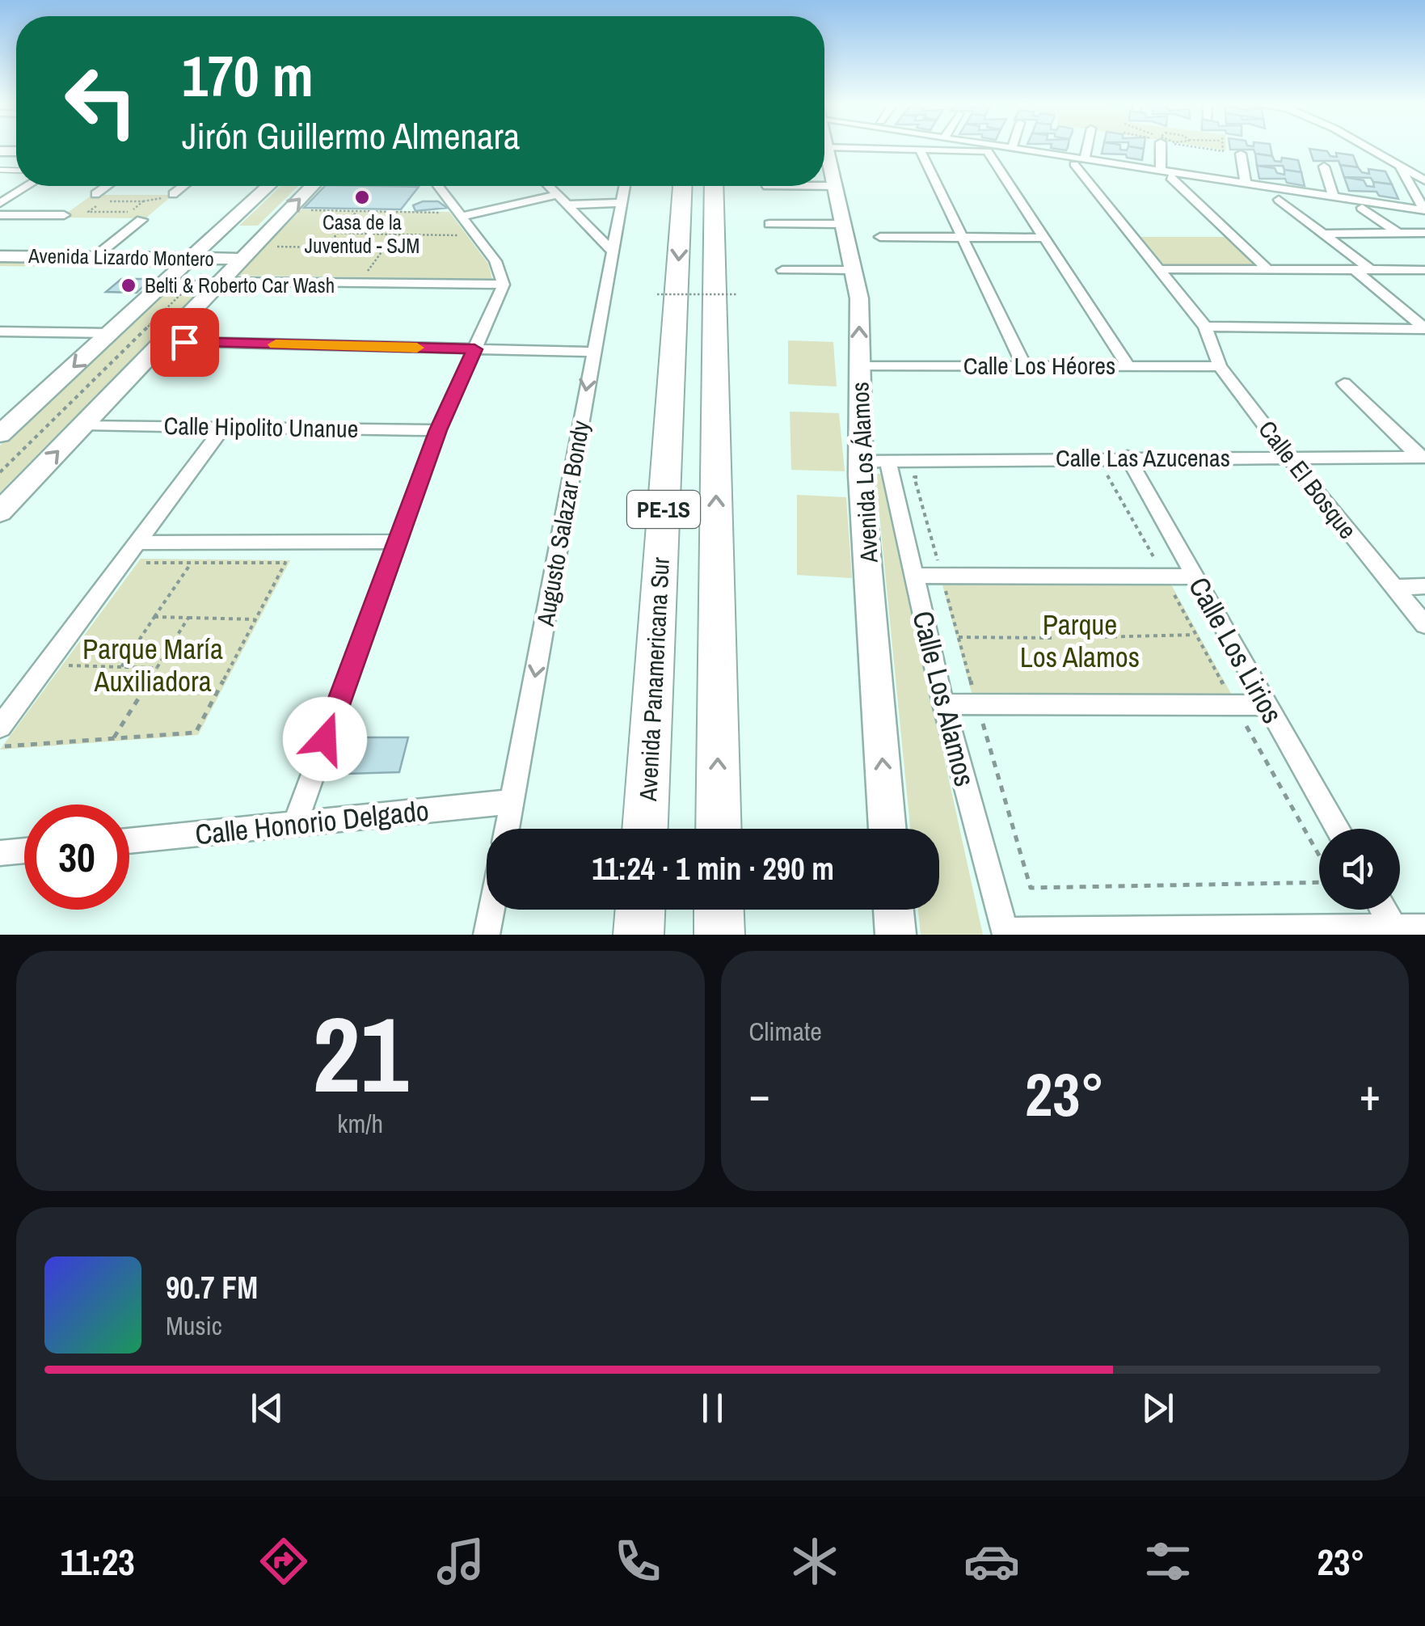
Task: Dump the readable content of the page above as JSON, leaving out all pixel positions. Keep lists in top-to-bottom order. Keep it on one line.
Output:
{"streets":{"highway":["PE-1S","Avenida Panamericana Sur"],"street":["Avenida Lizardo Montero","Calle Los Héores","Calle Hipolito Unanue","Calle Las Azucenas","Avenida Los Álamos","Calle El Bosque","Augusto Salazar Bondy","Calle Los Lirios","Calle Los Alamos","Calle Honorio Delgado"]},"crossings":[["Calle Los Héores","Avenida Los Álamos"],["Calle Los Héores","Calle El Bosque"],["Calle Las Azucenas","Avenida Los Álamos"],["Calle Las Azucenas","Calle El Bosque"],["Calle Las Azucenas","Calle Los Lirios"],["Calle Las Azucenas","Calle Los Alamos"],["Augusto Salazar Bondy","Calle Honorio Delgado"]],"one_way":["Avenida Los Álamos"],"parks":["Parque Los Alamos","Parque María Auxiliadora"],"places":["Casa de la Juventud - SJM","Belti & Roberto Car Wash"],"page":{"turn":["170 m","Jirón Guillermo Almenara"],"limit":"30","trip":"11:24 · 1 min · 290 m","tile":[["21","km/h"],"Climate"],"heat":["−","23°","+"],"song":["90.7 FM","Music"],"tabs":["11:23","23°"]}}
